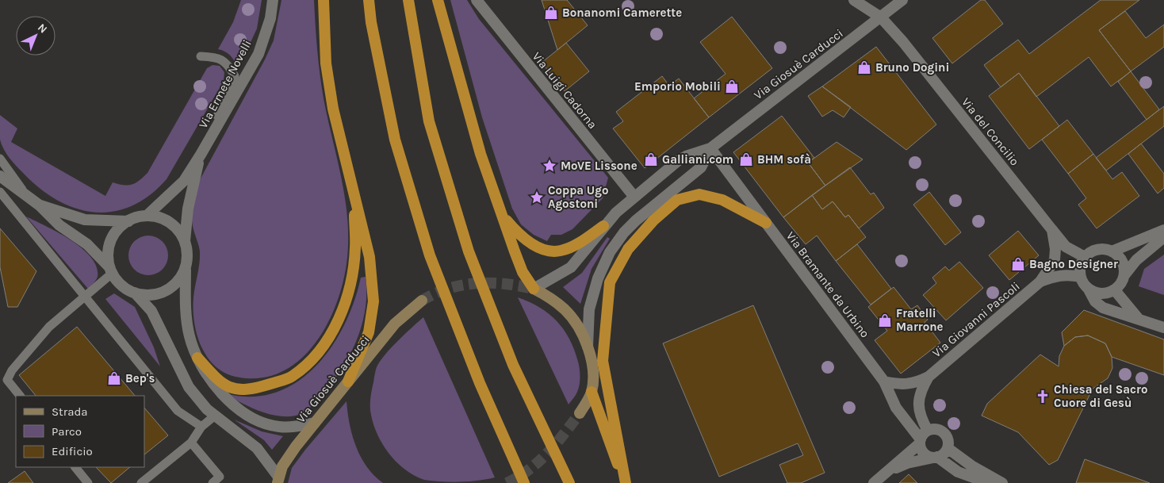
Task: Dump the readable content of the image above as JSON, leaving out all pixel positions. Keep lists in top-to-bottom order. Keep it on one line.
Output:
{"streets":{"main road":["Via Giosuè Carducci"],"street":["Via Ermete Novelli","Via Luigi Cadorna","Via del Concilio","Via Bramante da Urbino","Via Giovanni Pascoli"]},"crossings":[["Via Giosuè Carducci","Via Luigi Cadorna"],["Via Giosuè Carducci","Via del Concilio"],["Via Giosuè Carducci","Via Bramante da Urbino"],["Via del Concilio","Via Giovanni Pascoli"],["Via Bramante da Urbino","Via Giovanni Pascoli"]],"places":{"shop":["Bonanomi Camerette","Bruno Dogini","Emporio Mobili","Galliani.com","BHM sofà","Bagno Designer","Fratelli Marrone","Bep's"],"place":["MoVE Lissone","Coppa Ugo Agostoni"],"church":["Chiesa del Sacro Cuore di Gesù"]},"legend":["Strada","Parco","Edificio"],"north":"top right"}
